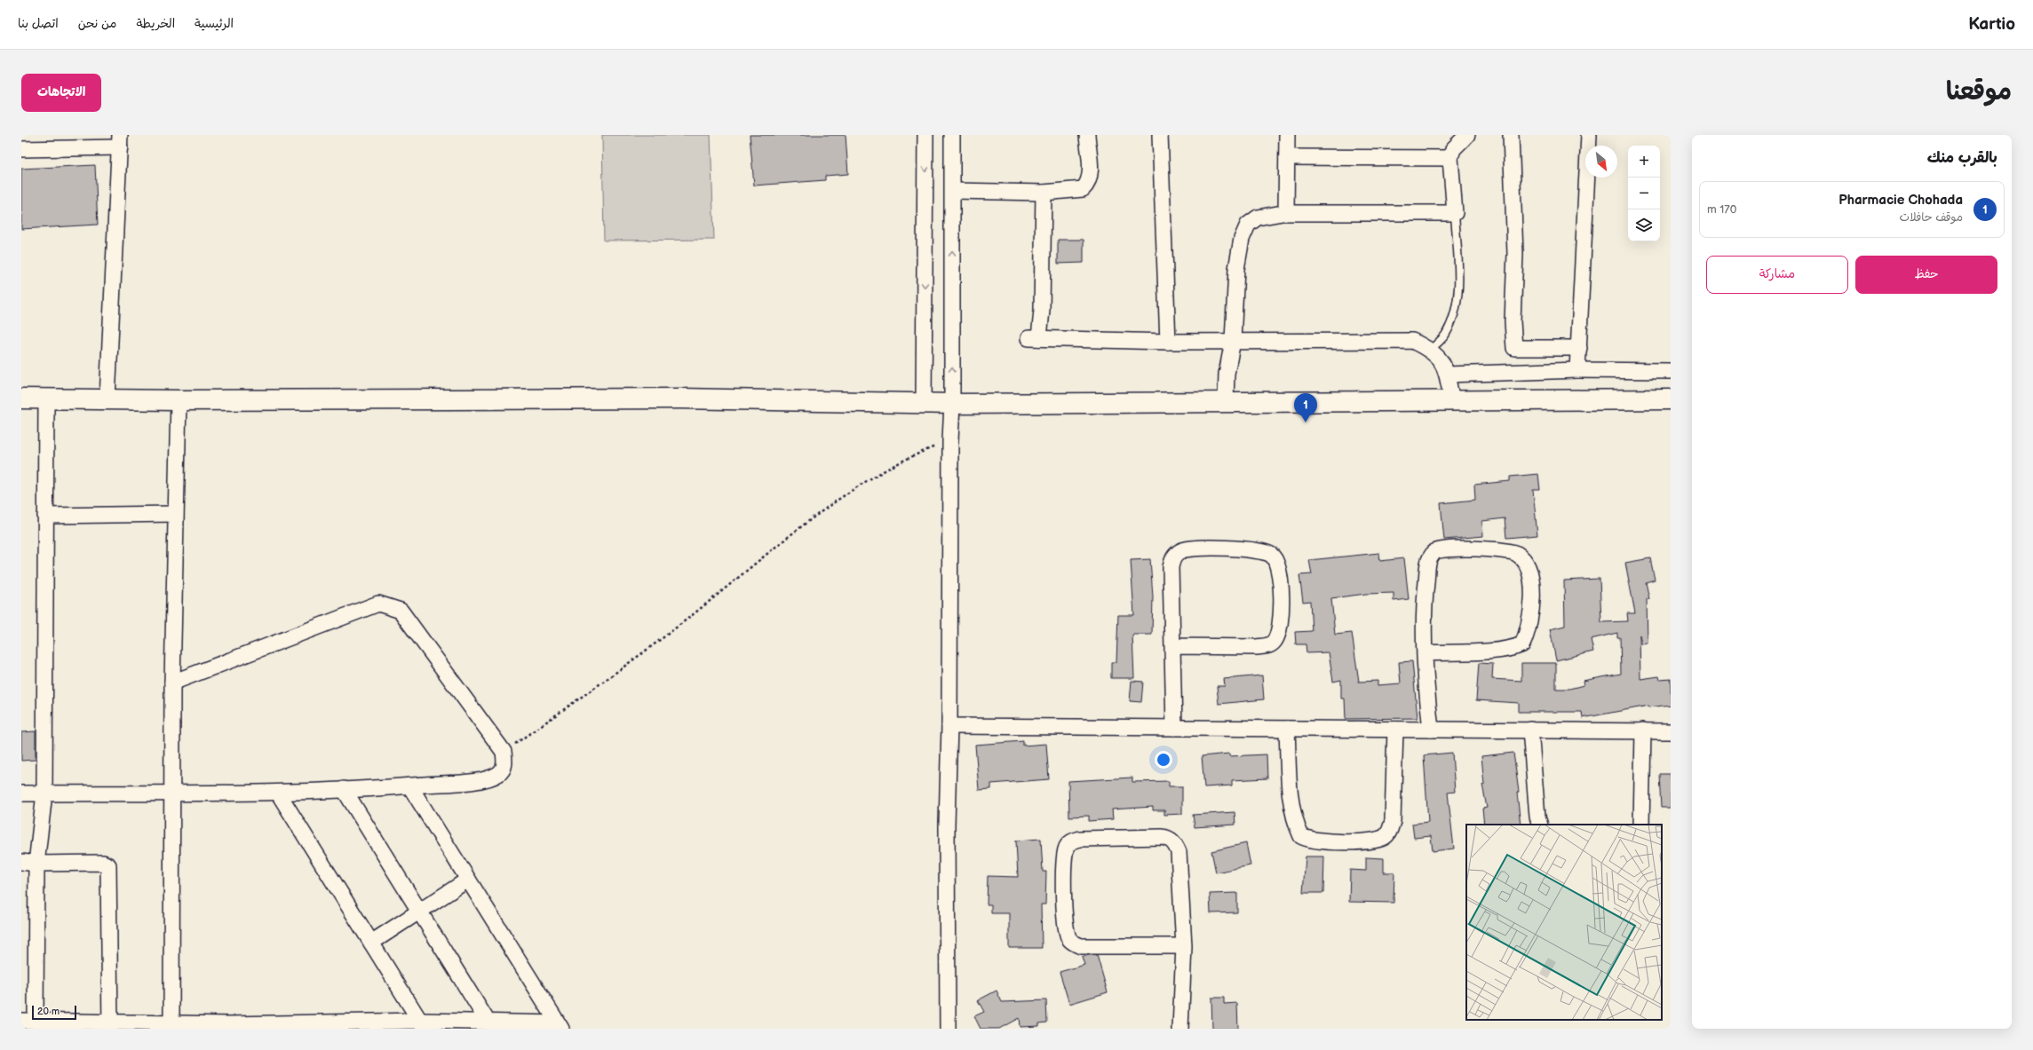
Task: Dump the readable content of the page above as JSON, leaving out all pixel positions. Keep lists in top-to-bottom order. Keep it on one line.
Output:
{"scale_bar":"20 m","north":"bottom right","page":{"header":"Kartio","nav":["الرئيسية","الخريطة","من نحن","اتصل بنا"],"title":"موقعنا","buttons":["الاتجاهات",["حفظ","مشاركة"]],"heading":"بالقرب منك","map_buttons":["+","−"],"list":[{"mark":"1","name":"Pharmacie Chohada","note":"موقف حافلات","value":"170 m"}],"pins":"1","scale":"20 m"}}
